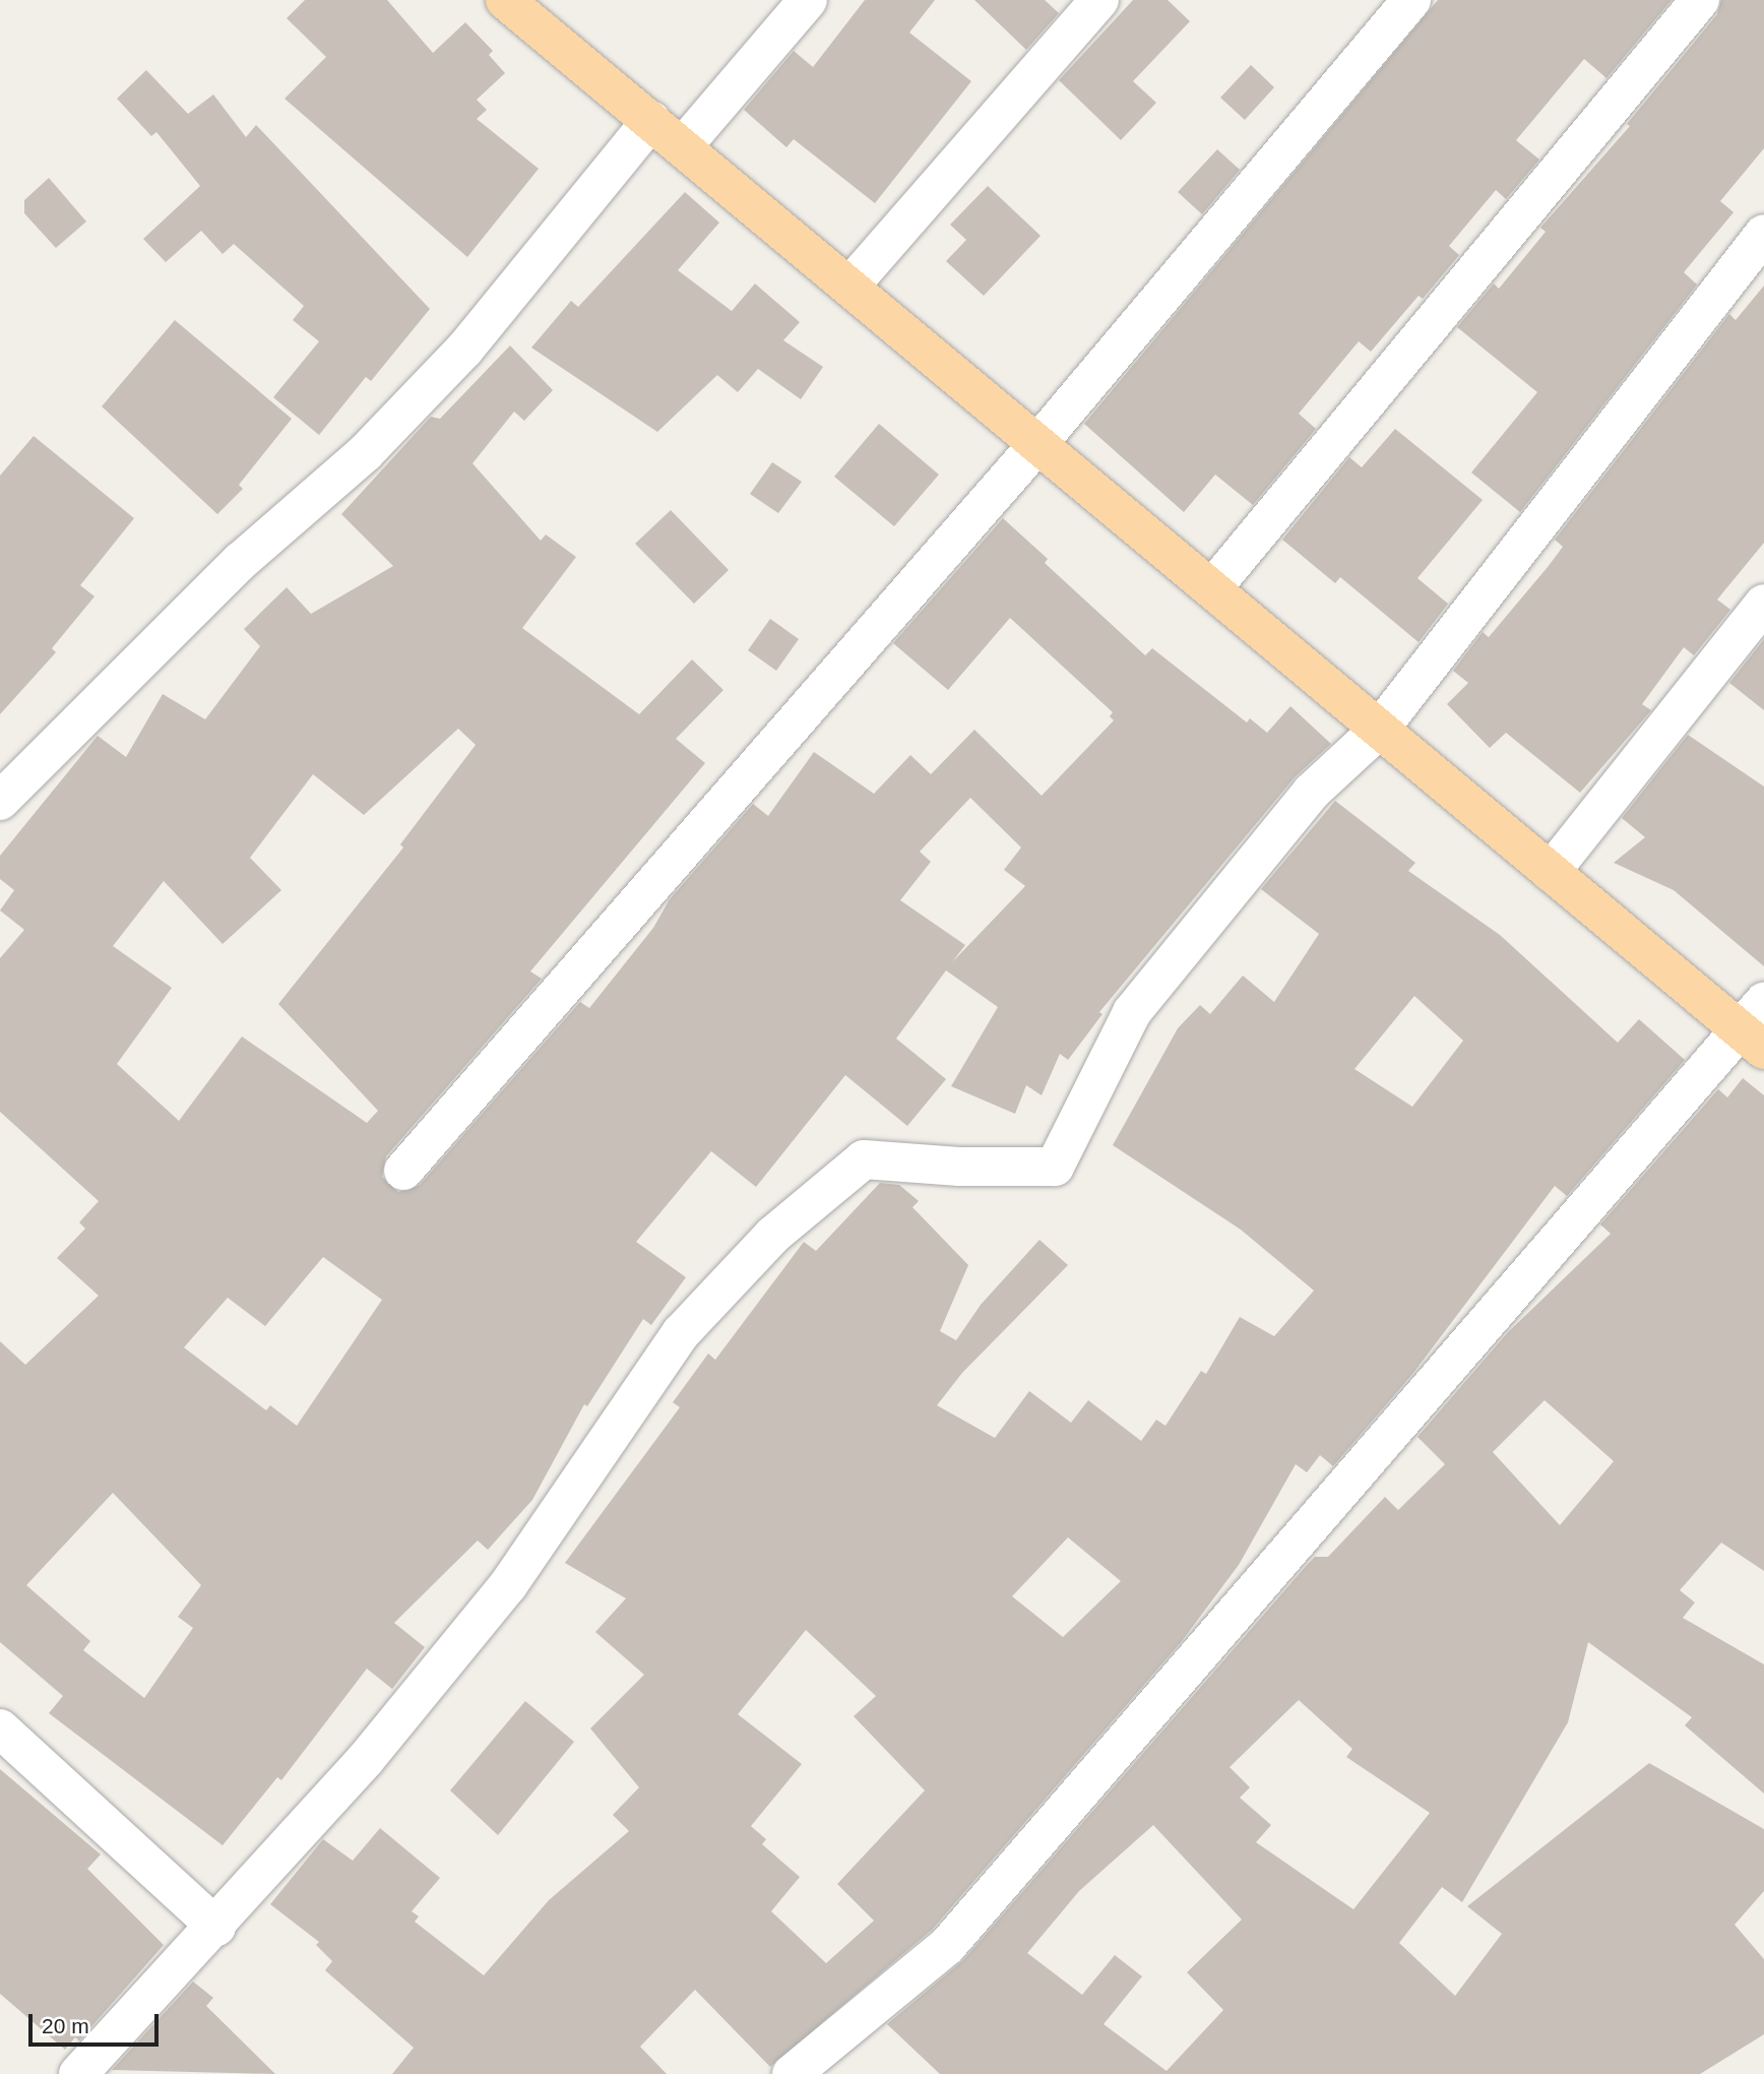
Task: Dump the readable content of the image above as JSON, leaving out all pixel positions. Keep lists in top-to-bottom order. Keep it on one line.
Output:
{"scale_bar":"20 m"}
